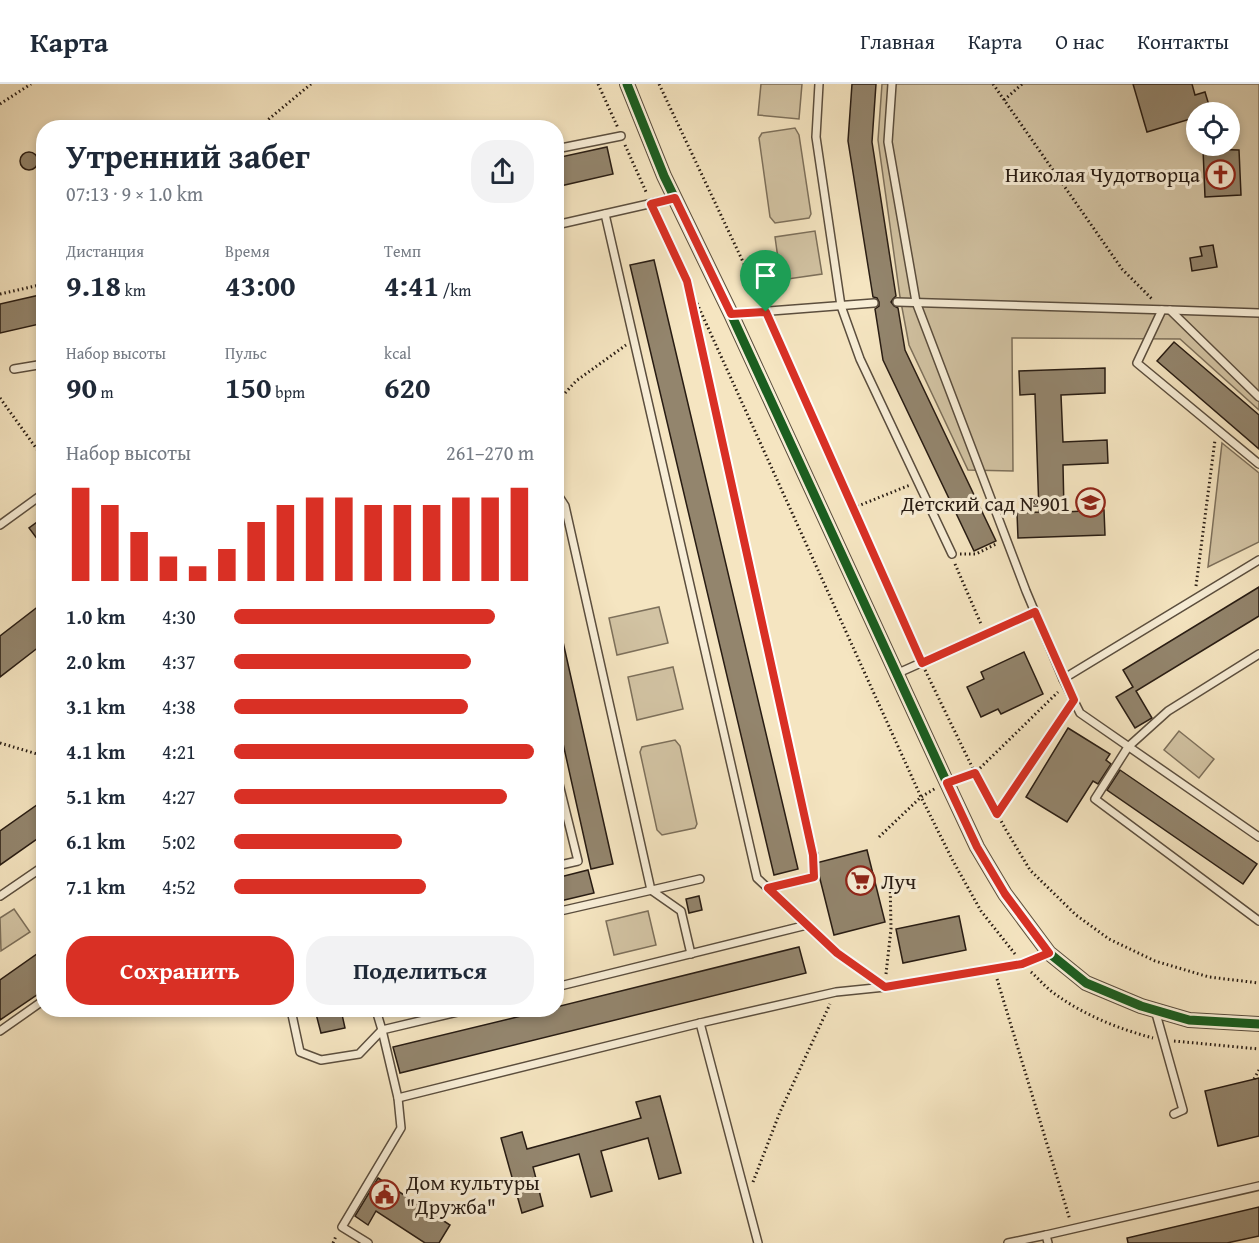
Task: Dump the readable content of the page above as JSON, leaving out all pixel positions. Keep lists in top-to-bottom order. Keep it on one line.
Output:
{"places":{"church":["Николая Чудотворца"],"school or university":["Детский сад №901"],"supermarket":["Луч"],"public building":["Дом культуры \"Дружба\""]},"page":{"header":"Карта","nav":["Главная","Карта","О нас","Контакты"],"heading":["Утренний забег","07:13 · 9 × 1.0 km"],"stats":[["Дистанция","9.18 km"],["Время","43:00"],["Темп","4:41 /km"],["Набор высоты","90 m"],["Пульс","150 bpm"],["kcal","620"]],"chart":["Набор высоты","261–270 m"],"list":[{"name":"1.0 km","note":"4:30"},{"name":"2.0 km","note":"4:37"},{"name":"3.1 km","note":"4:38"},{"name":"4.1 km","note":"4:21"},{"name":"5.1 km","note":"4:27"},{"name":"6.1 km","note":"5:02"},{"name":"7.1 km","note":"4:52"}],"buttons":["Сохранить","Поделиться"]}}
